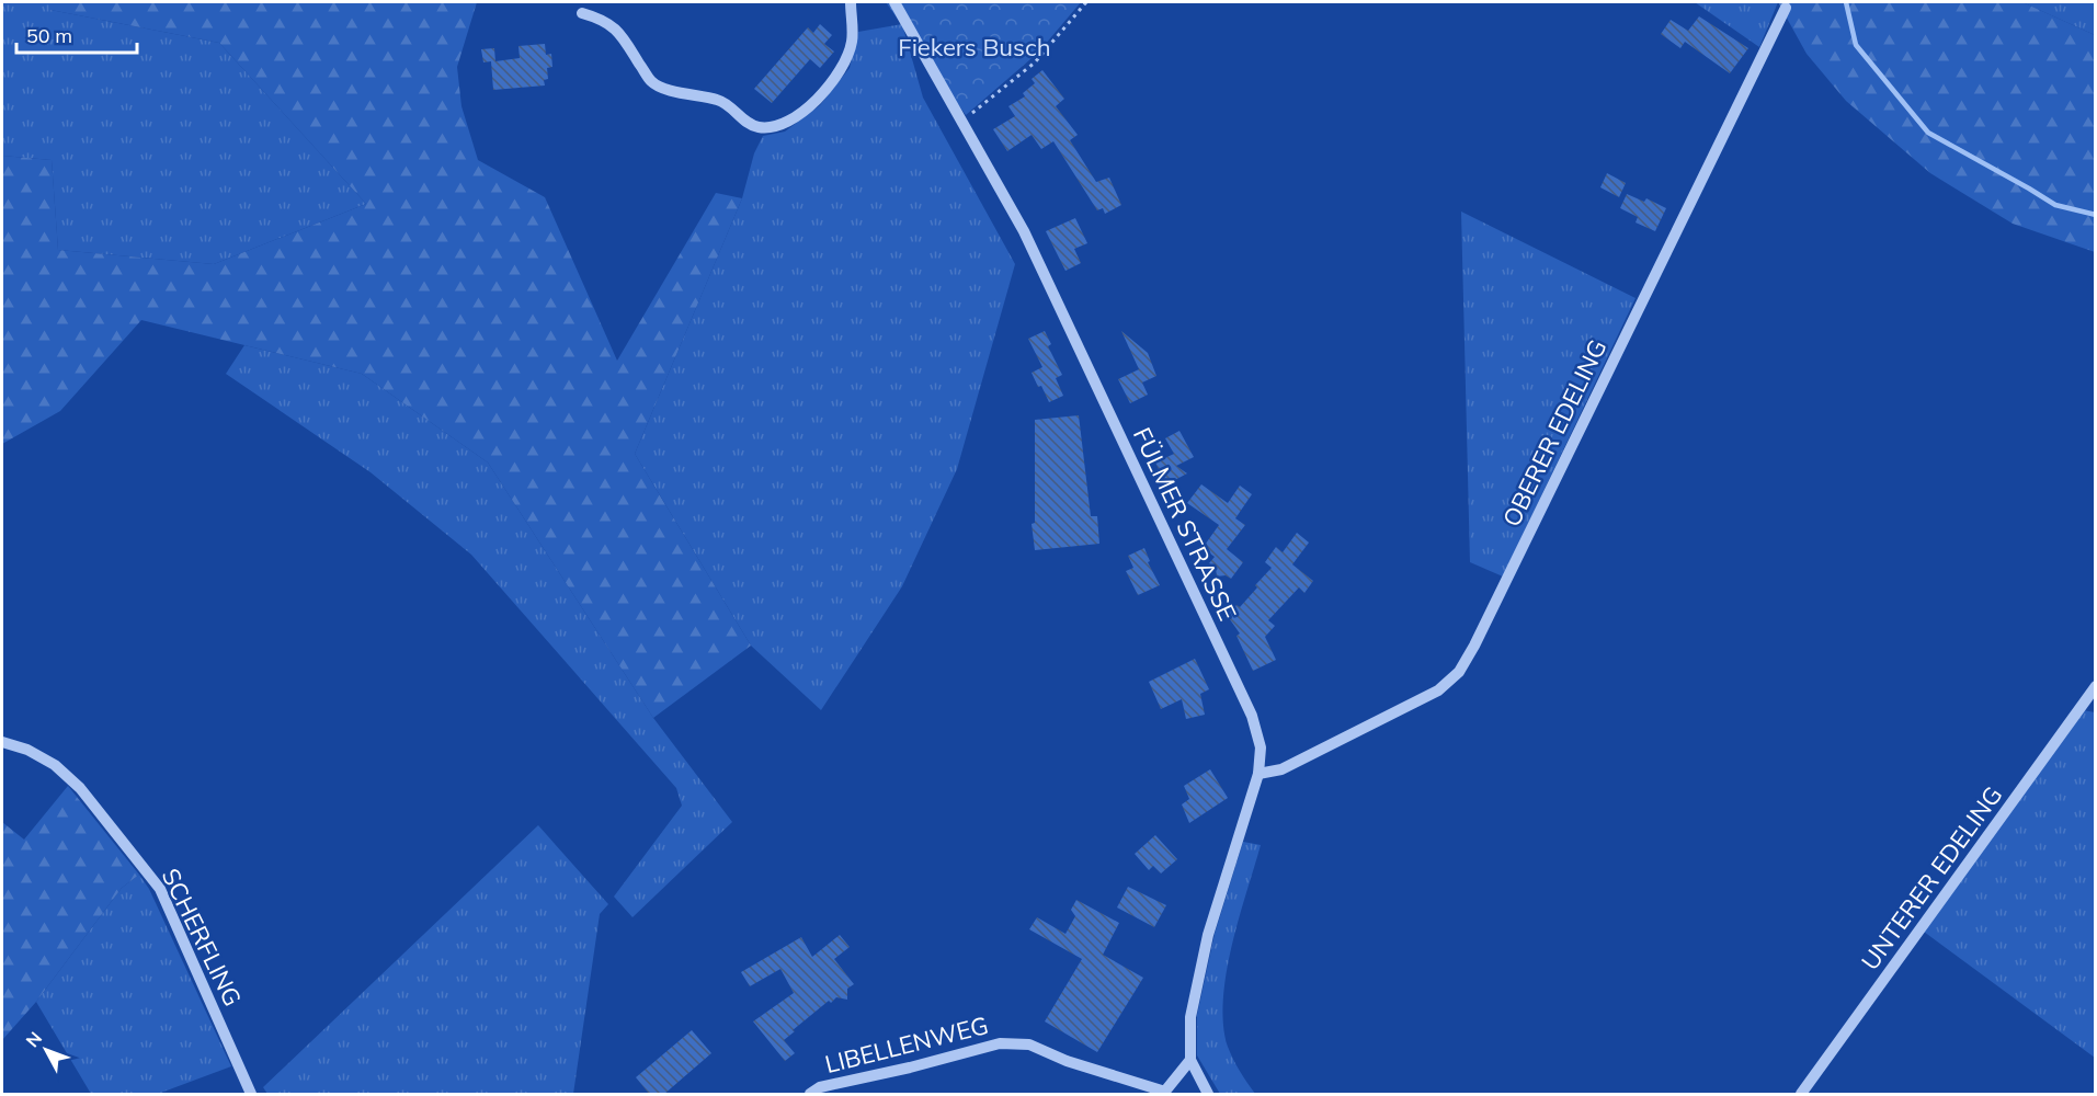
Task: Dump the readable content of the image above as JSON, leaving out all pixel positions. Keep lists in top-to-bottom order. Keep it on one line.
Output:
{"streets":{"street":["OBERER EDELING","FÜLMER STRASSE","UNTERER EDELING","SCHERFLING","LIBELLENWEG"]},"crossings":[["OBERER EDELING","FÜLMER STRASSE"]],"parks":["Fiekers Busch"],"scale_bar":"50 m","north":"top left"}
